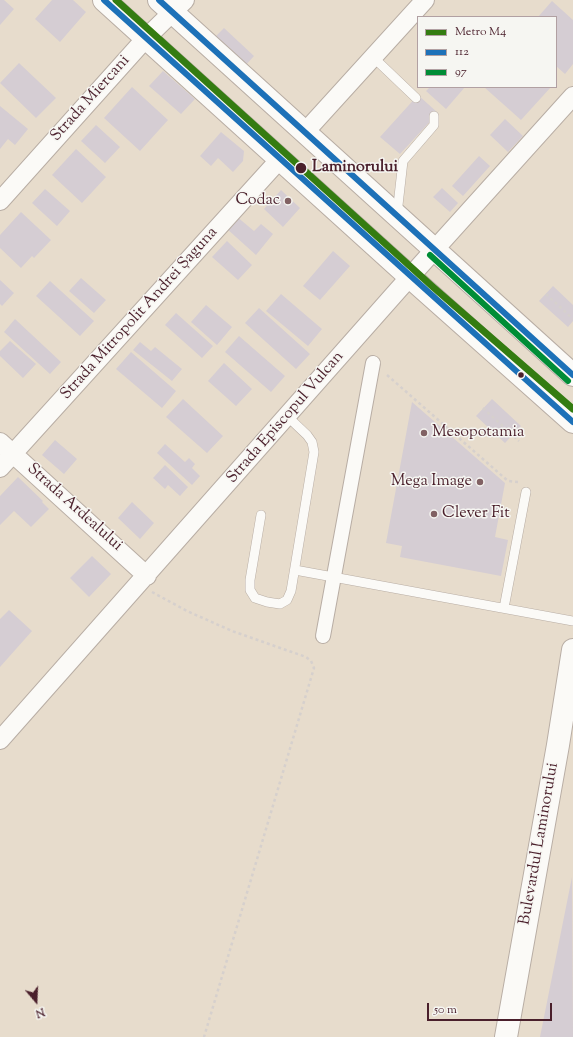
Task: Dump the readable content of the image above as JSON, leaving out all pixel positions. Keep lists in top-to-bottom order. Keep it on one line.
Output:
{"streets":{"main road":["Bulevardul Laminorului"],"street":["Strada Miercani","Strada Mitropolit Andrei Șaguna","Strada Episcopul Vulcan","Strada Ardealului"]},"crossings":[["Strada Mitropolit Andrei Șaguna","Strada Ardealului"],["Strada Episcopul Vulcan","Strada Ardealului"]],"places":["Laminorului","Codac","Mesopotamia","Mega Image","Clever Fit"],"lines":["metro line M4","transit line 112","transit line 97"],"legend":["Metro M4","112","97"],"scale_bar":"50 m","north":"bottom"}
